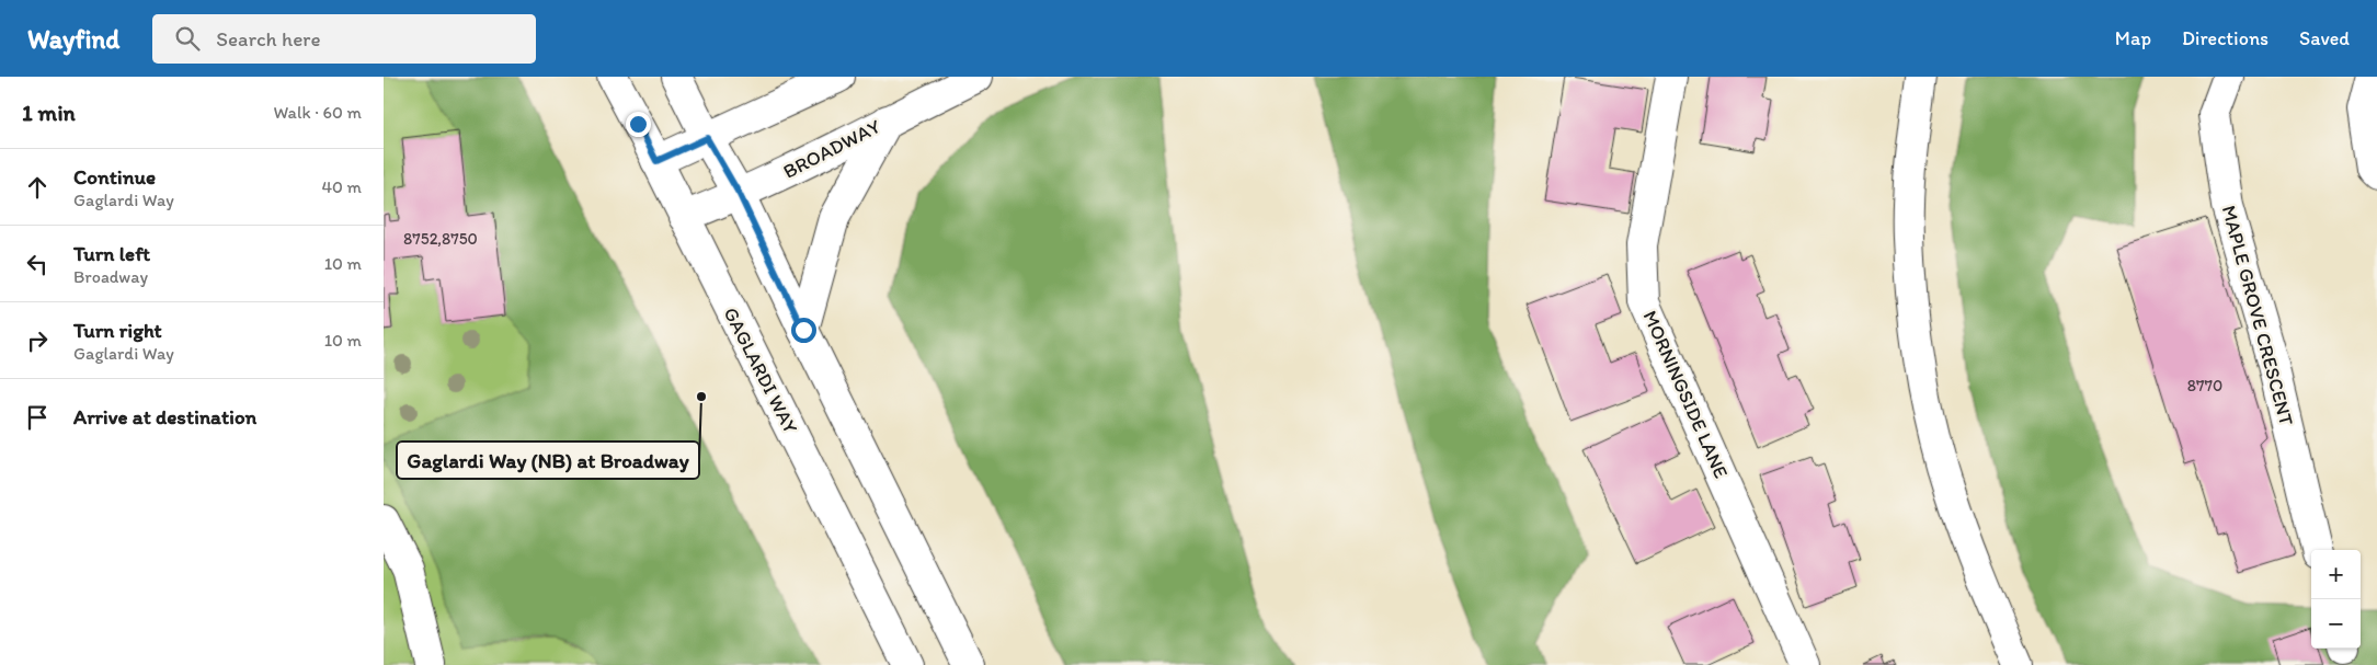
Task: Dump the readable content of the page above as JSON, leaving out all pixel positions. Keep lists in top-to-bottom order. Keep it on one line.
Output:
{"streets":{"street":["BROADWAY","MAPLE GROVE CRESCENT","GAGLARDI WAY","MORNINGSIDE LANE"]},"crossings":[["BROADWAY","GAGLARDI WAY"]],"places":["Gaglardi Way (NB) at Broadway"],"house_numbers":["8752,8750","8770"],"page":{"header":"Wayfind","search":"Search here","nav":["Map","Directions","Saved"],"heading":["1 min","Walk · 60 m"],"list":[["Continue","Gaglardi Way","40 m"],["Turn left","Broadway","10 m"],["Turn right","Gaglardi Way","10 m"],"Arrive at destination"],"map_buttons":["+","−"]}}
